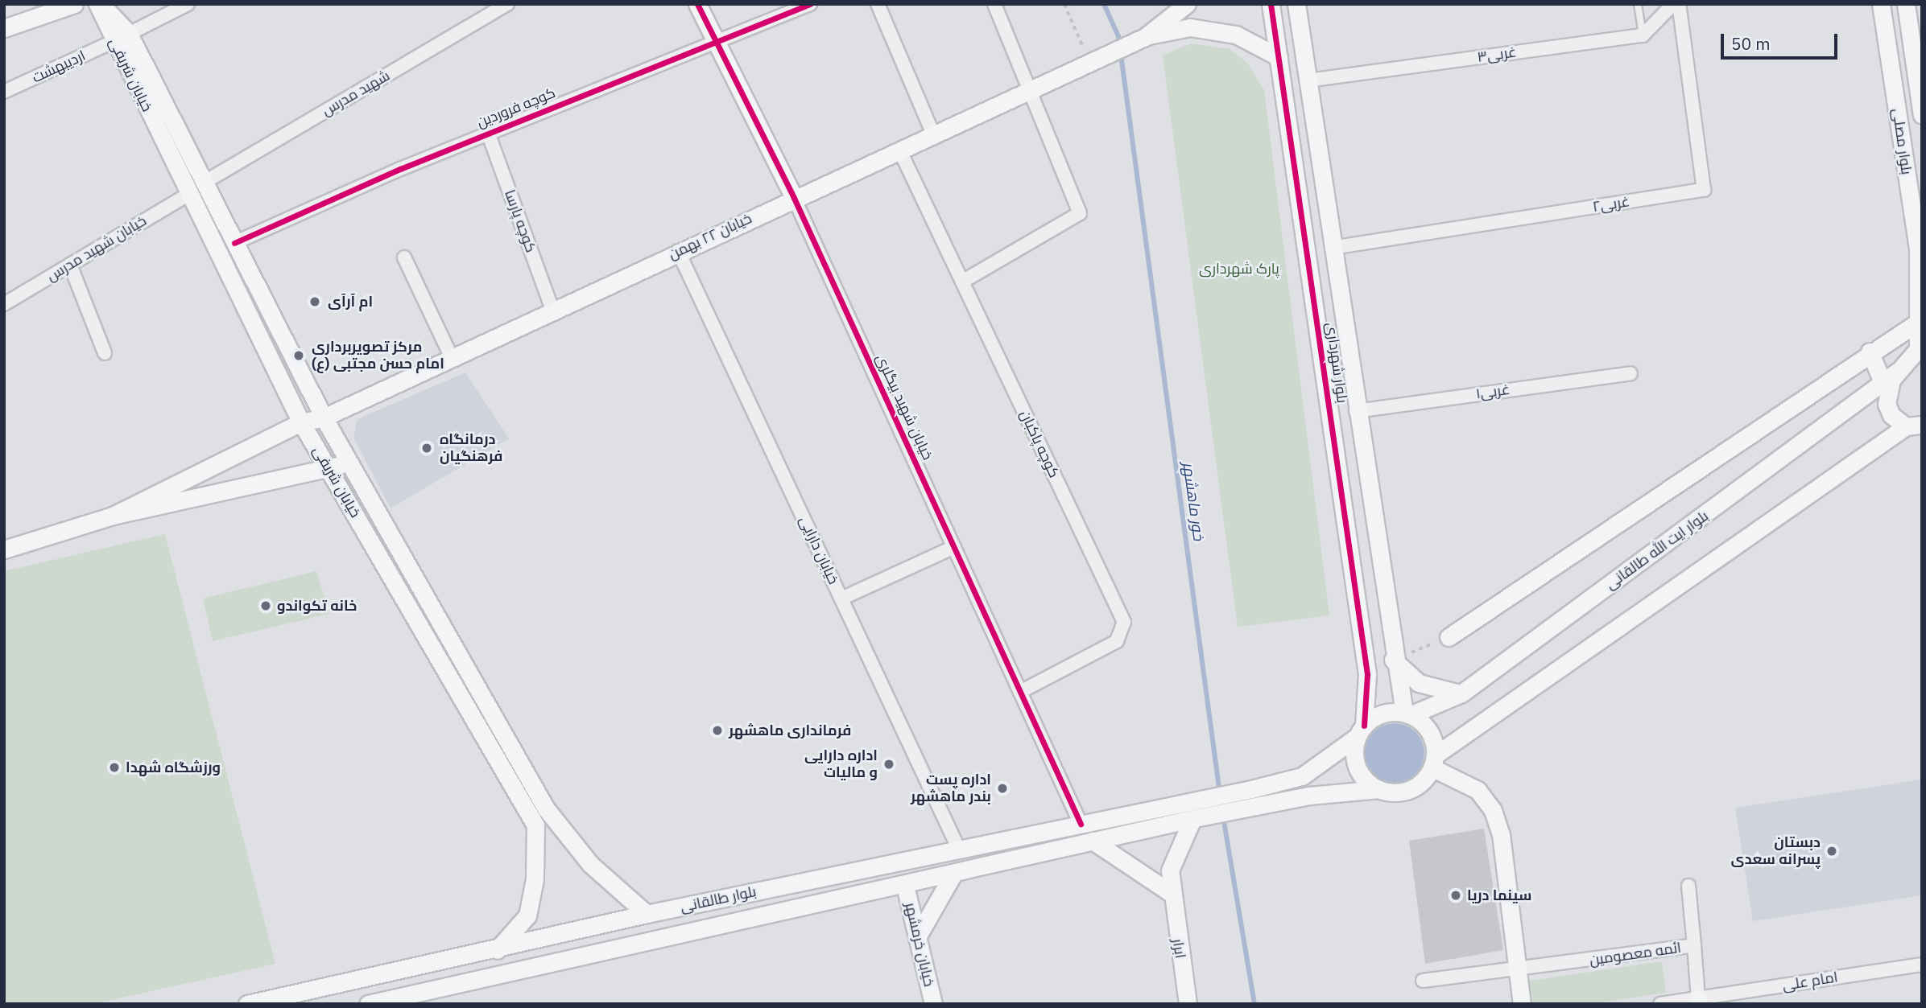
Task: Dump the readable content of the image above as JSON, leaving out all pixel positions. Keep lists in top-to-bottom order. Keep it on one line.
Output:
{"streets":{"main road":["خیابان شریفی","بلوار مصلی","خیابان ۲۲ بهمن","بلوار شهرداری","خیابان شهید بیگلری","بلوار ایت الله طالقانی","بلوار طالقانی","خیابان خرمشهر","ابرار"],"street":["۳غربی","اردیبهشت","شهید مدرس","کوچه فروردین","۲غربی","کوچه پارسا","خیابان شهید مدرس","۱غربی","کوچه پاکبان","خیابان دارایی","ائمه معصومین","امام علی"]},"crossings":[["۳غربی","بلوار شهرداری"],["اردیبهشت","خیابان شریفی"],["خیابان شریفی","شهید مدرس"],["خیابان شریفی","کوچه فروردین"],["خیابان شریفی","خیابان ۲۲ بهمن"],["خیابان شریفی","خیابان شهید مدرس"],["خیابان شریفی","بلوار طالقانی"],["کوچه فروردین","کوچه پارسا"],["کوچه فروردین","خیابان شهید بیگلری"],["۲غربی","بلوار شهرداری"],["کوچه پارسا","خیابان ۲۲ بهمن"],["خیابان ۲۲ بهمن","خیابان شهید بیگلری"],["خیابان ۲۲ بهمن","کوچه پاکبان"],["خیابان ۲۲ بهمن","خیابان دارایی"],["بلوار شهرداری","۱غربی"],["بلوار شهرداری","بلوار ایت الله طالقانی"],["خیابان شهید بیگلری","کوچه پاکبان"],["خیابان شهید بیگلری","بلوار طالقانی"],["خیابان دارایی","بلوار طالقانی"],["بلوار طالقانی","خیابان خرمشهر"],["بلوار طالقانی","ابرار"],["ائمه معصومین","امام علی"]],"water":["خور ماهشهر"],"parks":["پارک شهرداری"],"places":["ام آرآی","مرکز تصویربرداری امام حسن مجتبی (ع)","درمانگاه فرهنگیان","خانه تکواندو","فرمانداری ماهشهر","اداره دارایی و مالیات","ورزشگاه شهدا","اداره پست بندر ماهشهر","دبستان پسرانه سعدی","سینما دریا"],"scale_bar":"50 m"}
